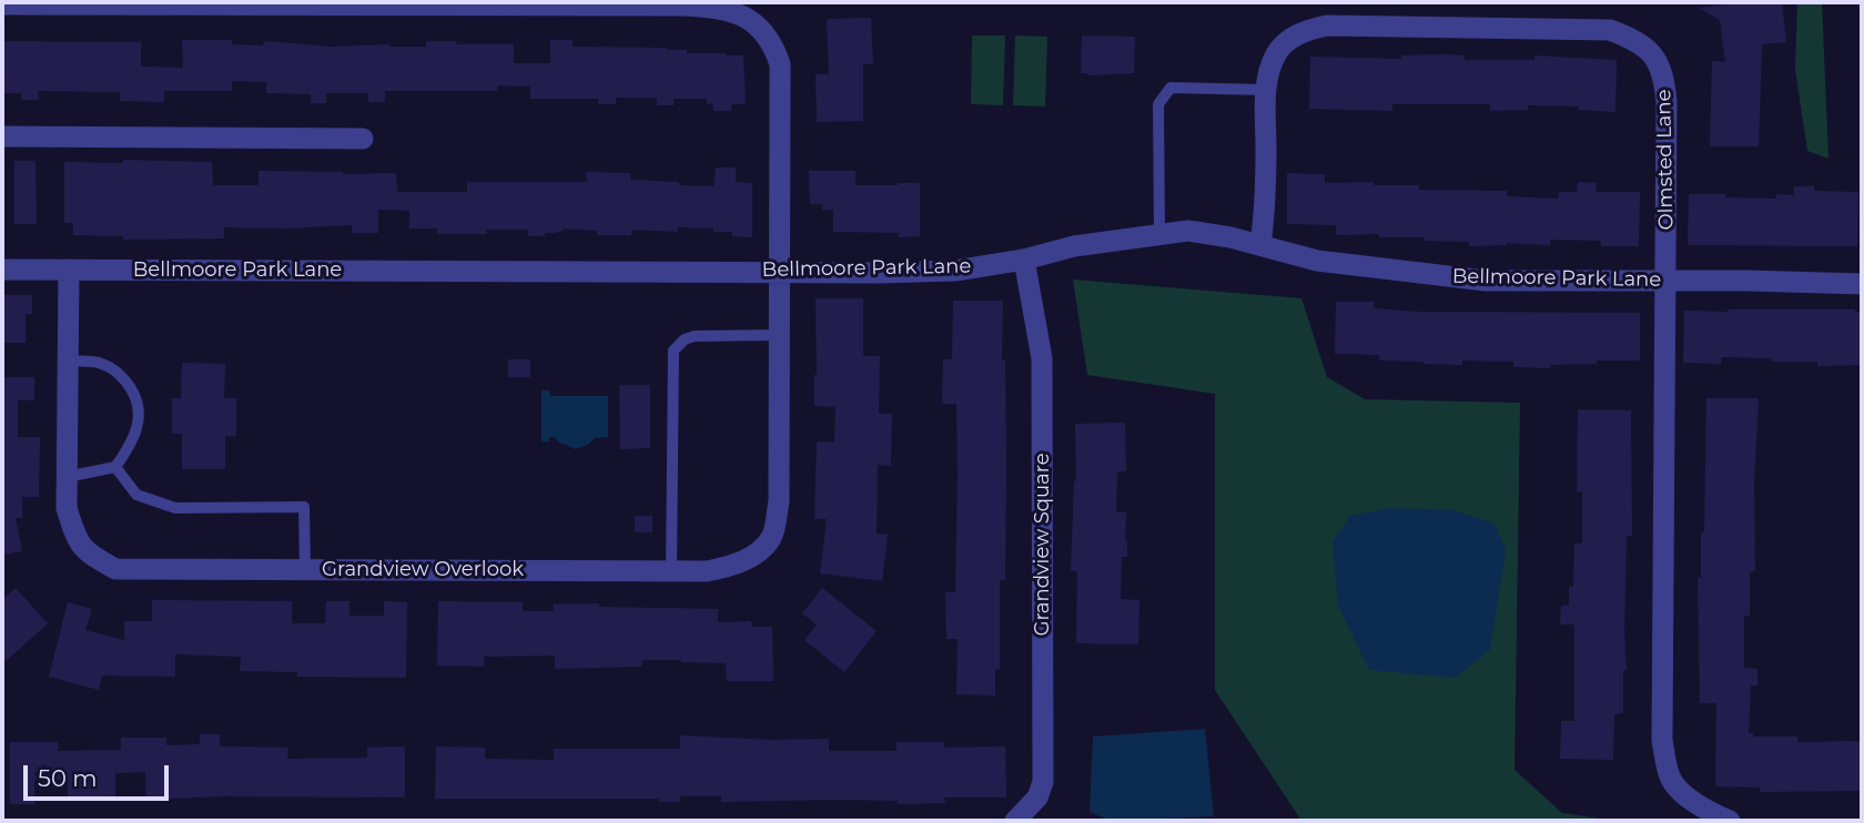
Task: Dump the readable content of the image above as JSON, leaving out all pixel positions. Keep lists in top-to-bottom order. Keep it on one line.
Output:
{"streets":{"street":["Olmsted Lane","Bellmoore Park Lane","Grandview Square","Grandview Overlook"]},"crossings":[["Olmsted Lane","Bellmoore Park Lane"],["Bellmoore Park Lane","Grandview Square"],["Bellmoore Park Lane","Grandview Overlook"]],"scale_bar":"50 m"}
